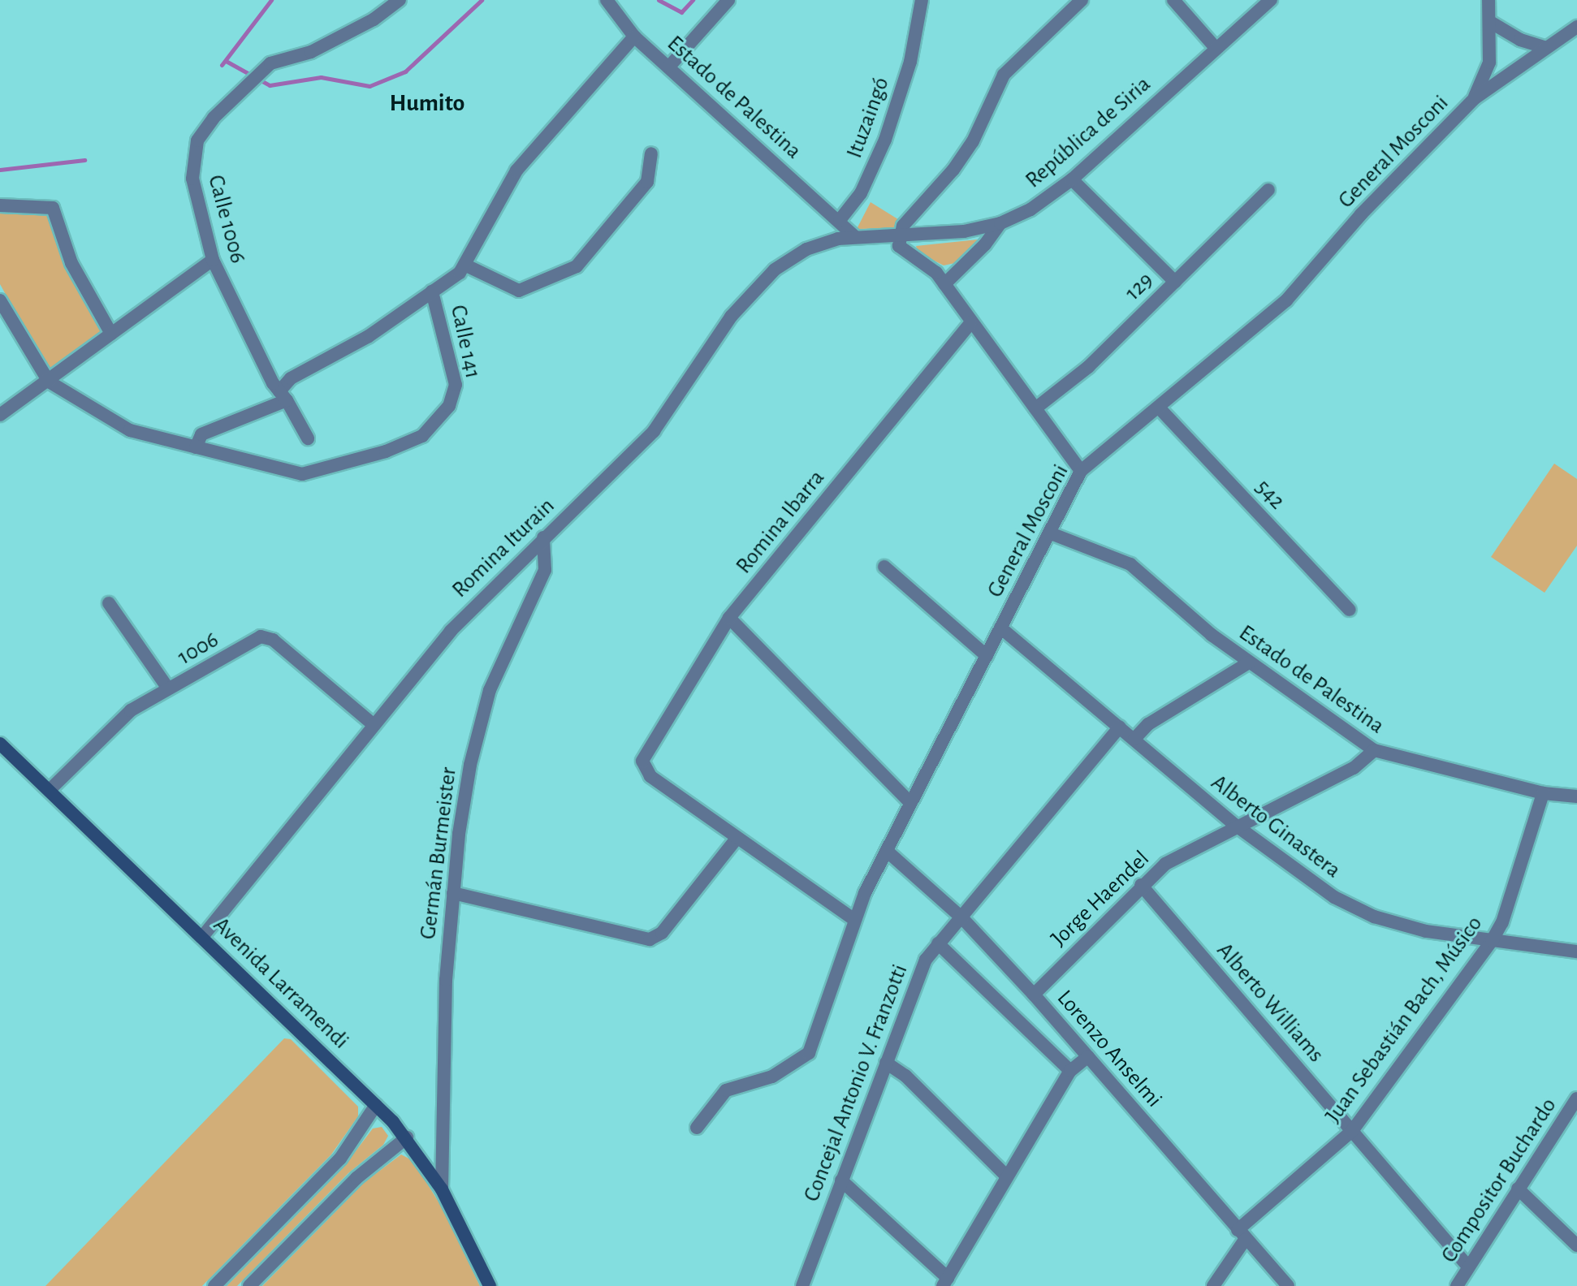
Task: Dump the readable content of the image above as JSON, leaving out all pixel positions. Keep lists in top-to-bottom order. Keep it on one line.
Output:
{"streets":{"main road":["Avenida Larramendi"],"street":["Estado de Palestina","Ituzaingó","República de Siria","General Mosconi","Calle 1006","129","Calle 141","542","Romina Ibarra","Romina Iturain","1006","Alberto Ginastera","Germán Burmeister","Jorge Haendel","Alberto Williams","Juan Sebastián Bach, Músico","Lorenzo Anselmi","Concejal Antonio V. Franzotti","Compositor Buchardo"]},"crossings":[["Estado de Palestina","Ituzaingó"],["Estado de Palestina","General Mosconi"],["Estado de Palestina","Calle 141"],["Estado de Palestina","Jorge Haendel"],["Estado de Palestina","Juan Sebastián Bach, Músico"],["República de Siria","Romina Iturain"],["General Mosconi","542"],["General Mosconi","Alberto Ginastera"],["General Mosconi","Lorenzo Anselmi"],["Romina Iturain","1006"],["Romina Iturain","Germán Burmeister"],["Romina Iturain","Avenida Larramendi"],["1006","Avenida Larramendi"],["Alberto Ginastera","Jorge Haendel"],["Alberto Ginastera","Juan Sebastián Bach, Músico"],["Alberto Ginastera","Concejal Antonio V. Franzotti"],["Germán Burmeister","Avenida Larramendi"],["Jorge Haendel","Alberto Williams"],["Jorge Haendel","Lorenzo Anselmi"],["Alberto Williams","Juan Sebastián Bach, Músico"],["Alberto Williams","Compositor Buchardo"],["Juan Sebastián Bach, Músico","Lorenzo Anselmi"],["Lorenzo Anselmi","Concejal Antonio V. Franzotti"]],"districts":["Humito"]}
